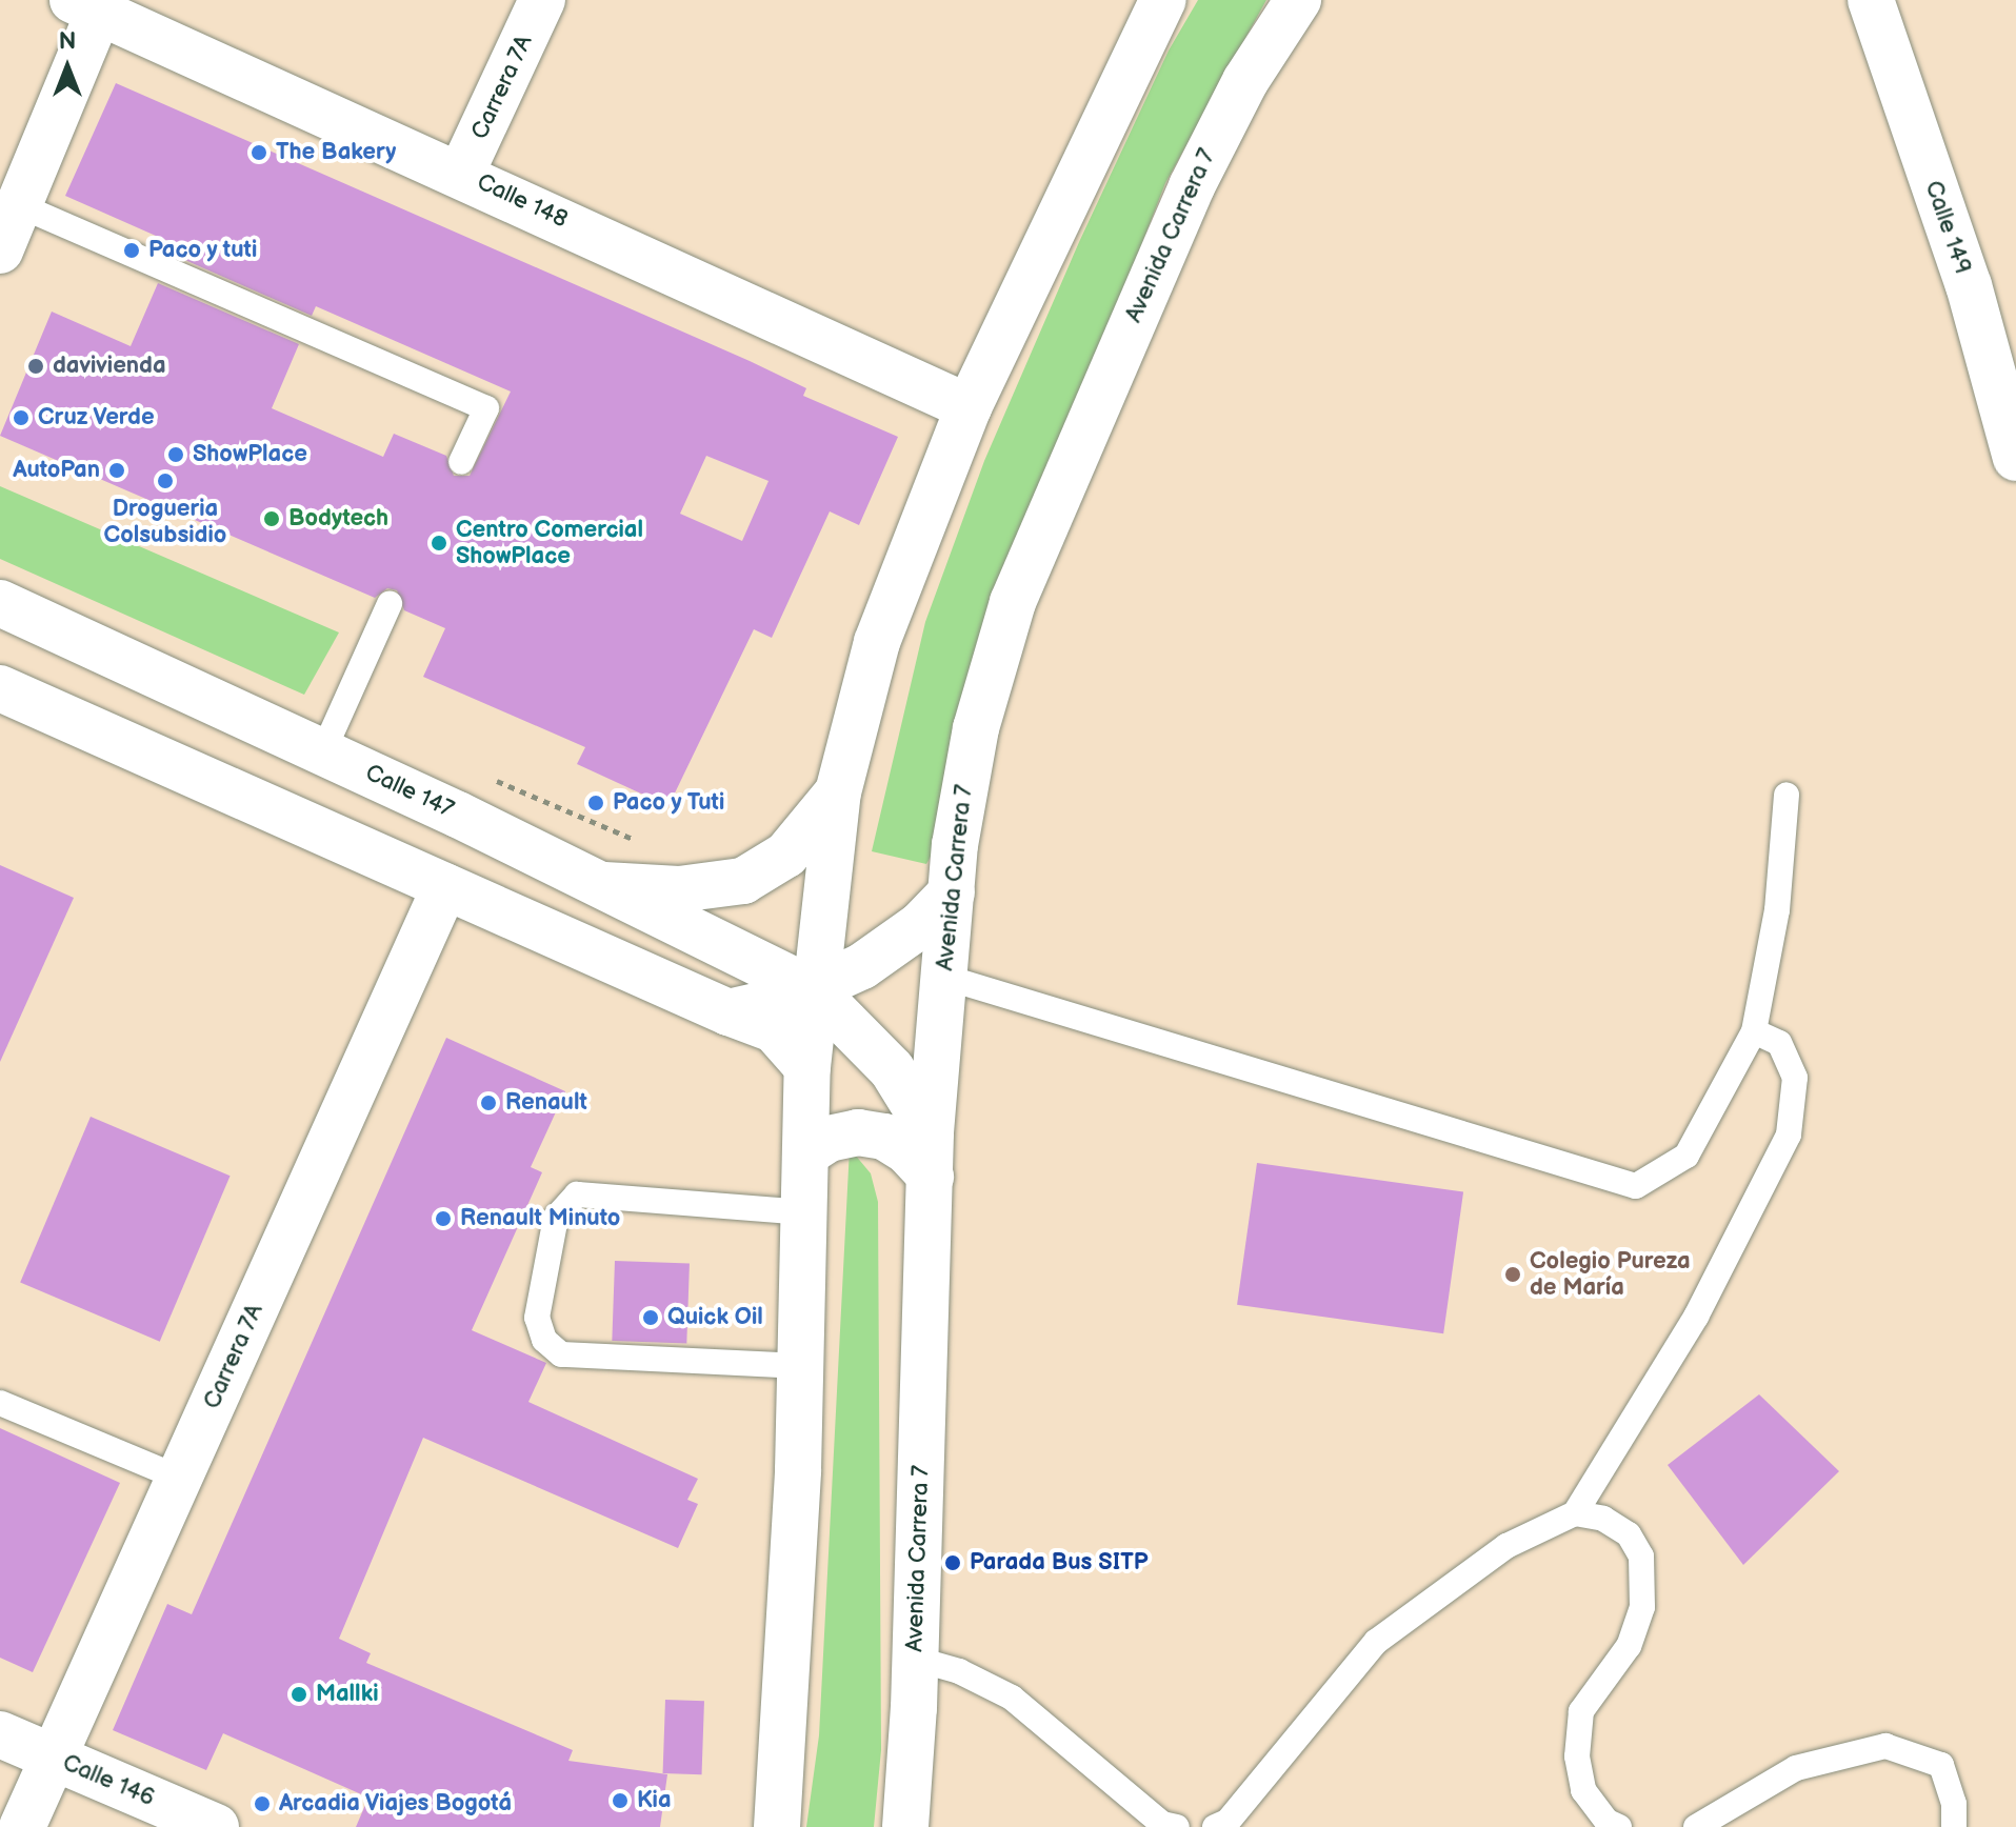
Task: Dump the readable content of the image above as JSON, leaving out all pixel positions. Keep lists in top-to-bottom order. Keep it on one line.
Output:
{"streets":{"main road":["Carrera 7A","Calle 148","Calle 149","Avenida Carrera 7","Calle 147","Calle 146"]},"crossings":[["Carrera 7A","Calle 148"],["Carrera 7A","Calle 146"],["Avenida Carrera 7","Calle 147"]],"places":["The Bakery","Paco y tuti","davivienda","Cruz Verde","ShowPlace","AutoPan","Drogueria Colsubsidio","Bodytech","Centro Comercial ShowPlace","Paco y Tuti","Renault","Renault Minuto","Colegio Pureza de María","Quick Oil","Parada Bus SITP","Mallki","Kia","Arcadia Viajes Bogotá"],"north":"top"}
